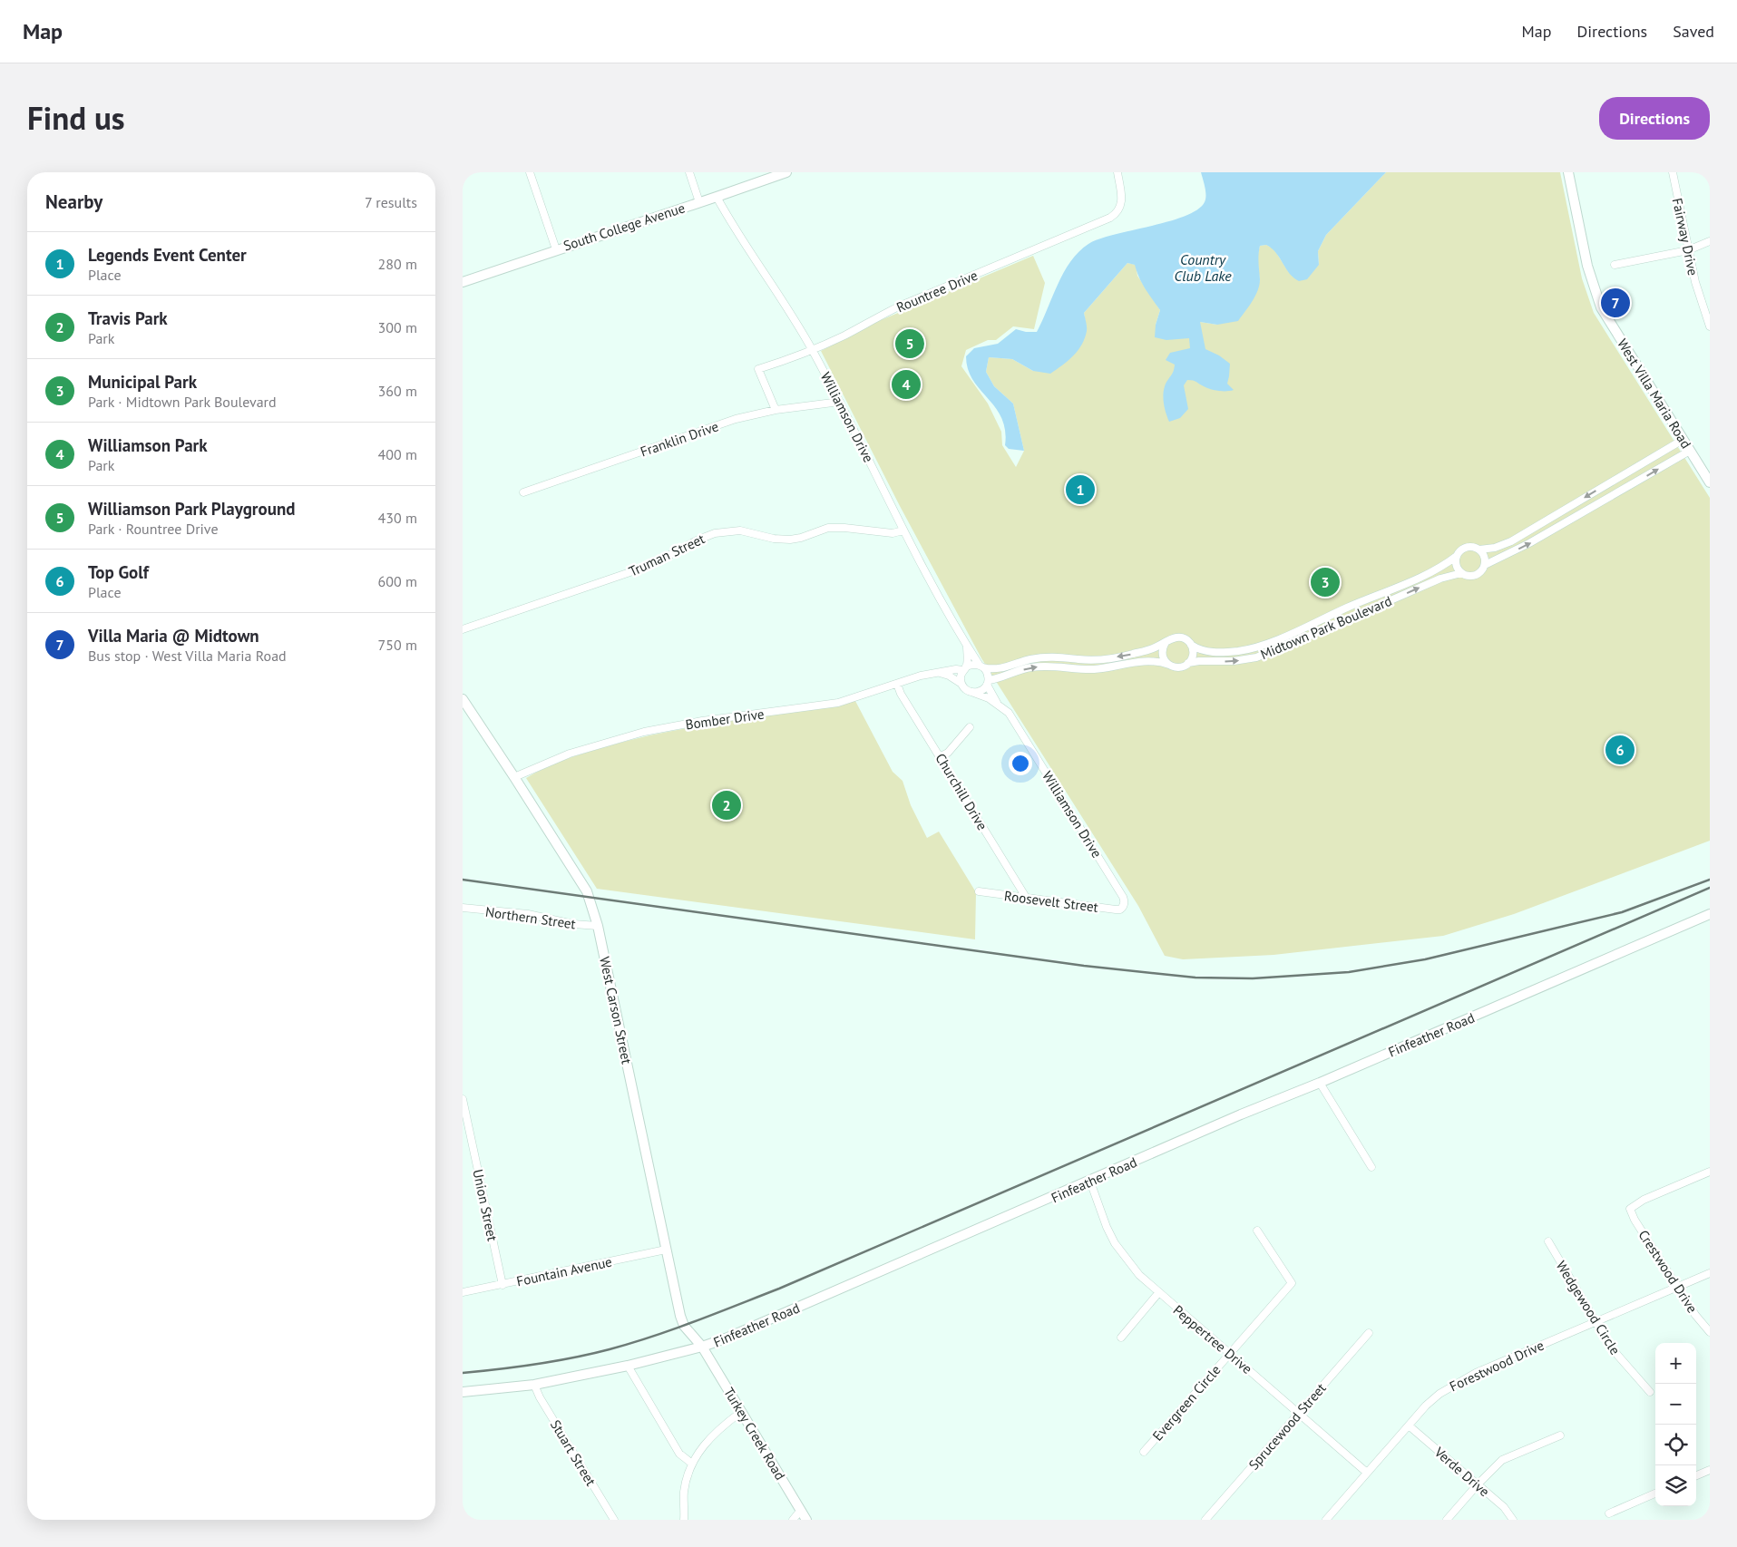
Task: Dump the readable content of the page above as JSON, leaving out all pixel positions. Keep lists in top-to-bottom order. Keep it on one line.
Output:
{"streets":{"street":["South College Avenue","Fairway Drive","Rountree Drive","West Villa Maria Road","Williamson Drive","Franklin Drive","Truman Street","Midtown Park Boulevard","Bomber Drive","Churchill Drive","Roosevelt Street","Northern Street","West Carson Street","Finfeather Road","Union Street","Fountain Avenue","Crestwood Drive","Wedgewood Circle","Peppertree Drive","Forestwood Drive","Evergreen Circle","Sprucewood Street","Turkey Creek Road","Stuart Street","Verde Drive"]},"crossings":[["South College Avenue","Williamson Drive"],["Rountree Drive","Williamson Drive"],["Rountree Drive","Franklin Drive"],["Williamson Drive","Franklin Drive"],["Williamson Drive","Truman Street"],["Williamson Drive","Bomber Drive"],["Williamson Drive","Roosevelt Street"],["Bomber Drive","Churchill Drive"],["Bomber Drive","West Carson Street"],["Churchill Drive","Roosevelt Street"],["Northern Street","West Carson Street"],["West Carson Street","Finfeather Road"],["West Carson Street","Fountain Avenue"],["West Carson Street","Turkey Creek Road"],["Finfeather Road","Peppertree Drive"],["Finfeather Road","Turkey Creek Road"],["Finfeather Road","Stuart Street"],["Union Street","Fountain Avenue"],["Crestwood Drive","Forestwood Drive"],["Wedgewood Circle","Forestwood Drive"],["Peppertree Drive","Forestwood Drive"],["Peppertree Drive","Evergreen Circle"],["Peppertree Drive","Sprucewood Street"],["Forestwood Drive","Verde Drive"]],"water":["Country Club Lake"],"page":{"header":"Map","nav":["Map","Directions","Saved"],"title":"Find us","buttons":"Directions","heading":["Nearby","7 results"],"list":[{"mark":"1","name":"Legends Event Center","note":"Place","value":"280 m"},{"mark":"2","name":"Travis Park","note":"Park","value":"300 m"},{"mark":"3","name":"Municipal Park","note":"Park · Midtown Park Boulevard","value":"360 m"},{"mark":"4","name":"Williamson Park","note":"Park","value":"400 m"},{"mark":"5","name":"Williamson Park Playground","note":"Park · Rountree Drive","value":"430 m"},{"mark":"6","name":"Top Golf","note":"Place","value":"600 m"},{"mark":"7","name":"Villa Maria @ Midtown","note":"Bus stop · West Villa Maria Road","value":"750 m"}],"pins":["7","5","4","1","3","6","2"],"map_buttons":["+","−"]}}
